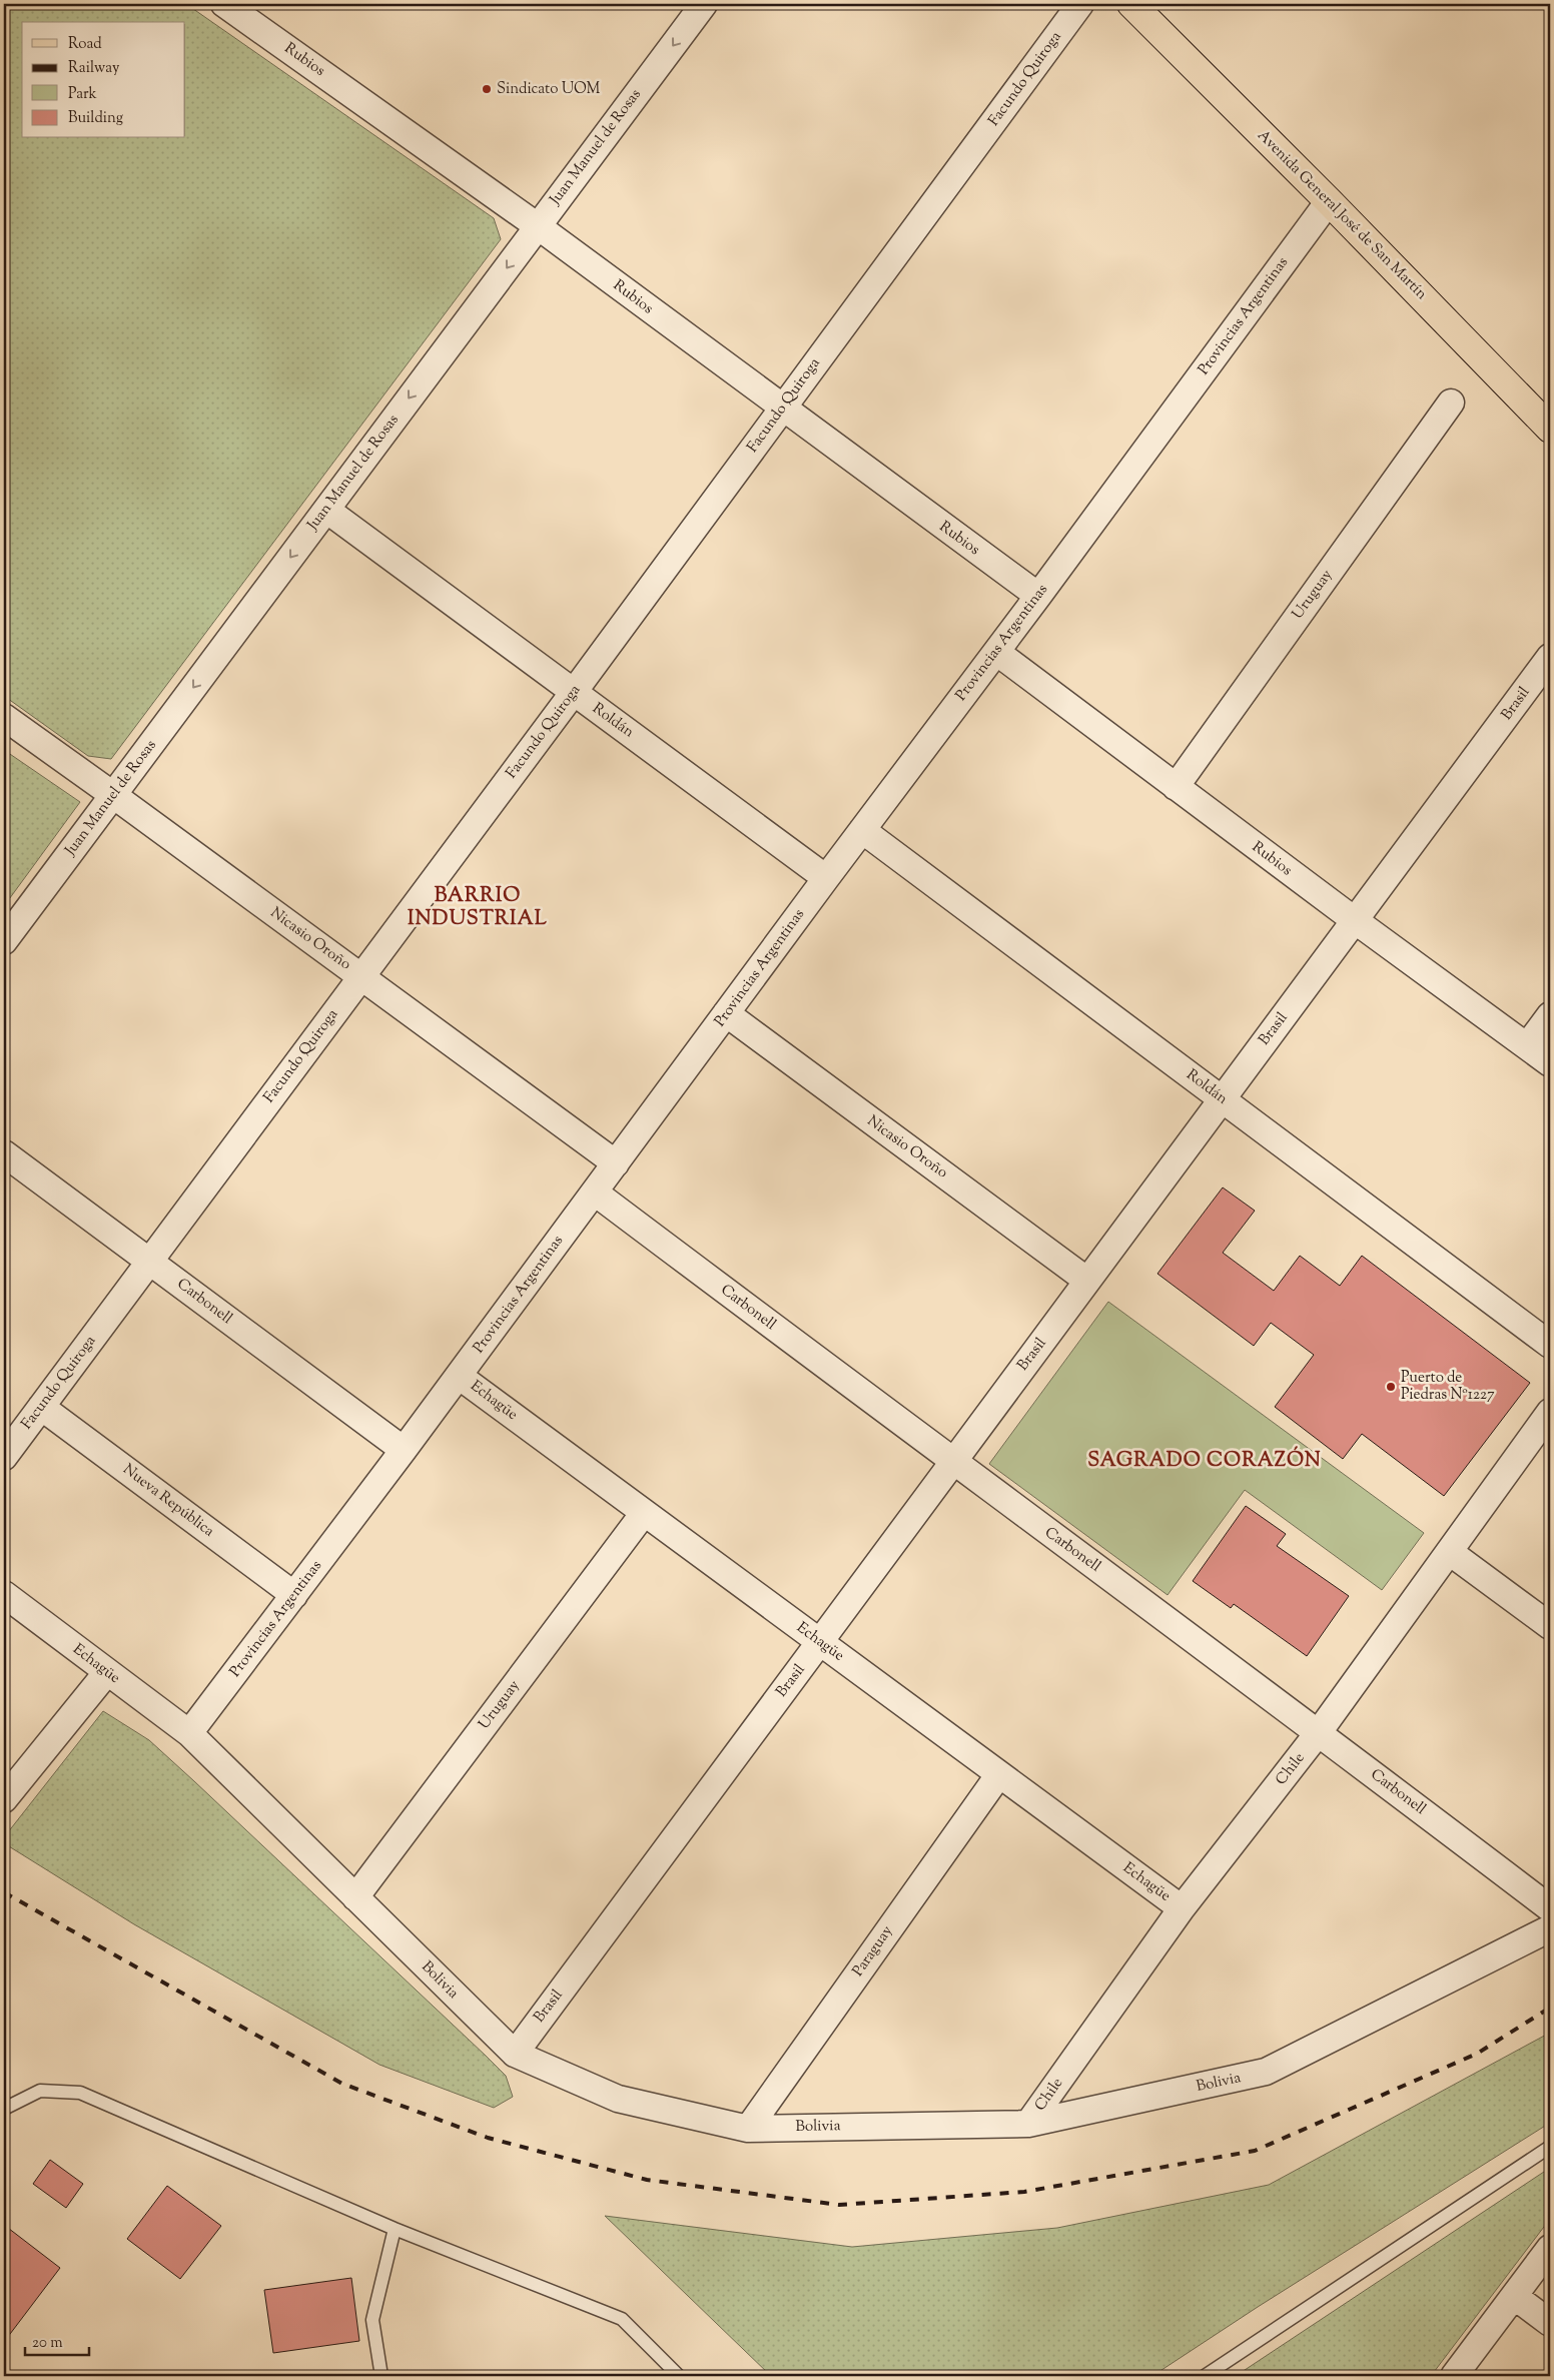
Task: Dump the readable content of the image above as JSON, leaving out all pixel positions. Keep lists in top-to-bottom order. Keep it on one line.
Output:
{"streets":{"main road":["Avenida General José de San Martín"],"street":["Rubios","Facundo Quiroga","Juan Manuel de Rosas","Provincias Argentinas","Uruguay","Brasil","Roldán","Nicasio Oroño","Carbonell","Echagüe","Nueva República","Chile","Paraguay","Bolivia"]},"crossings":[["Rubios","Facundo Quiroga"],["Rubios","Juan Manuel de Rosas"],["Rubios","Provincias Argentinas"],["Rubios","Uruguay"],["Rubios","Brasil"],["Facundo Quiroga","Roldán"],["Facundo Quiroga","Nicasio Oroño"],["Facundo Quiroga","Carbonell"],["Facundo Quiroga","Nueva República"],["Juan Manuel de Rosas","Roldán"],["Juan Manuel de Rosas","Nicasio Oroño"],["Avenida General José de San Martín","Provincias Argentinas"],["Provincias Argentinas","Roldán"],["Provincias Argentinas","Nicasio Oroño"],["Provincias Argentinas","Carbonell"],["Provincias Argentinas","Echagüe"],["Provincias Argentinas","Nueva República"],["Provincias Argentinas","Bolivia"],["Uruguay","Echagüe"],["Uruguay","Bolivia"],["Brasil","Roldán"],["Brasil","Nicasio Oroño"],["Brasil","Carbonell"],["Brasil","Echagüe"],["Brasil","Bolivia"],["Carbonell","Chile"],["Echagüe","Chile"],["Echagüe","Paraguay"],["Echagüe","Bolivia"],["Chile","Bolivia"],["Paraguay","Bolivia"]],"one_way":["Juan Manuel de Rosas"],"districts":["BARRIO INDUSTRIAL","SAGRADO CORAZÓN"],"places":["Sindicato UOM","Puerto de Piedras Nº1227"],"legend":["Road","Railway","Park","Building"],"scale_bar":"20 m"}
